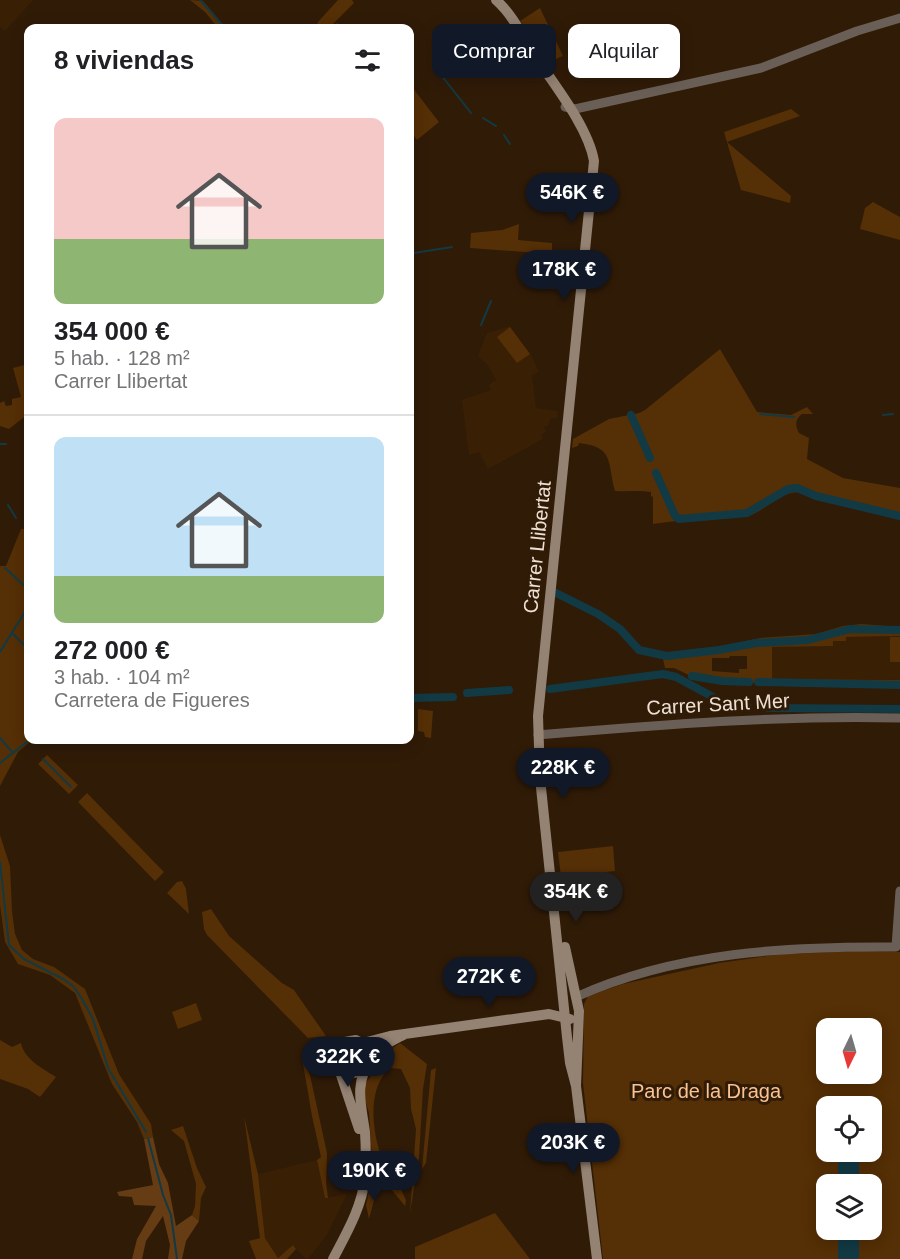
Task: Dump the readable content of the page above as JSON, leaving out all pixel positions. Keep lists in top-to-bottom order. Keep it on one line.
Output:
{"streets":{"main road":["Carrer Llibertat"],"street":["Carrer Sant Mer"]},"crossings":[["Carrer Llibertat","Carrer Sant Mer"]],"parks":["Parc de la Draga"],"north":"bottom","page":{"chip":["Comprar","Alquilar"],"heading":"8 viviendas","list":[{"name":"354 000 €","note":"5 hab. · 128 m² · Carrer Llibertat"},{"name":"272 000 €","note":"3 hab. · 104 m² · Carretera de Figueres"}],"price":["546K €","178K €","228K €","354K €","272K €","322K €","203K €","190K €"]}}
